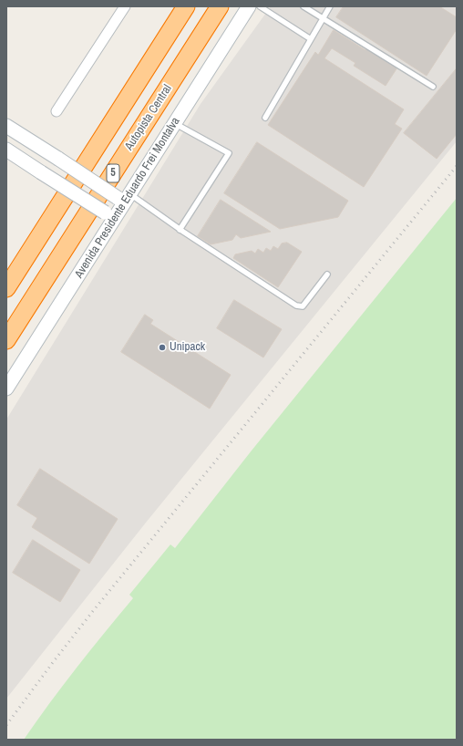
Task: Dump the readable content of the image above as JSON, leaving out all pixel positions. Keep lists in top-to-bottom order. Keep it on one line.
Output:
{"streets":{"highway":["Autopista Central","5"],"main road":["Avenida Presidente Eduardo Frei Montalva"]},"places":["Unipack"]}
